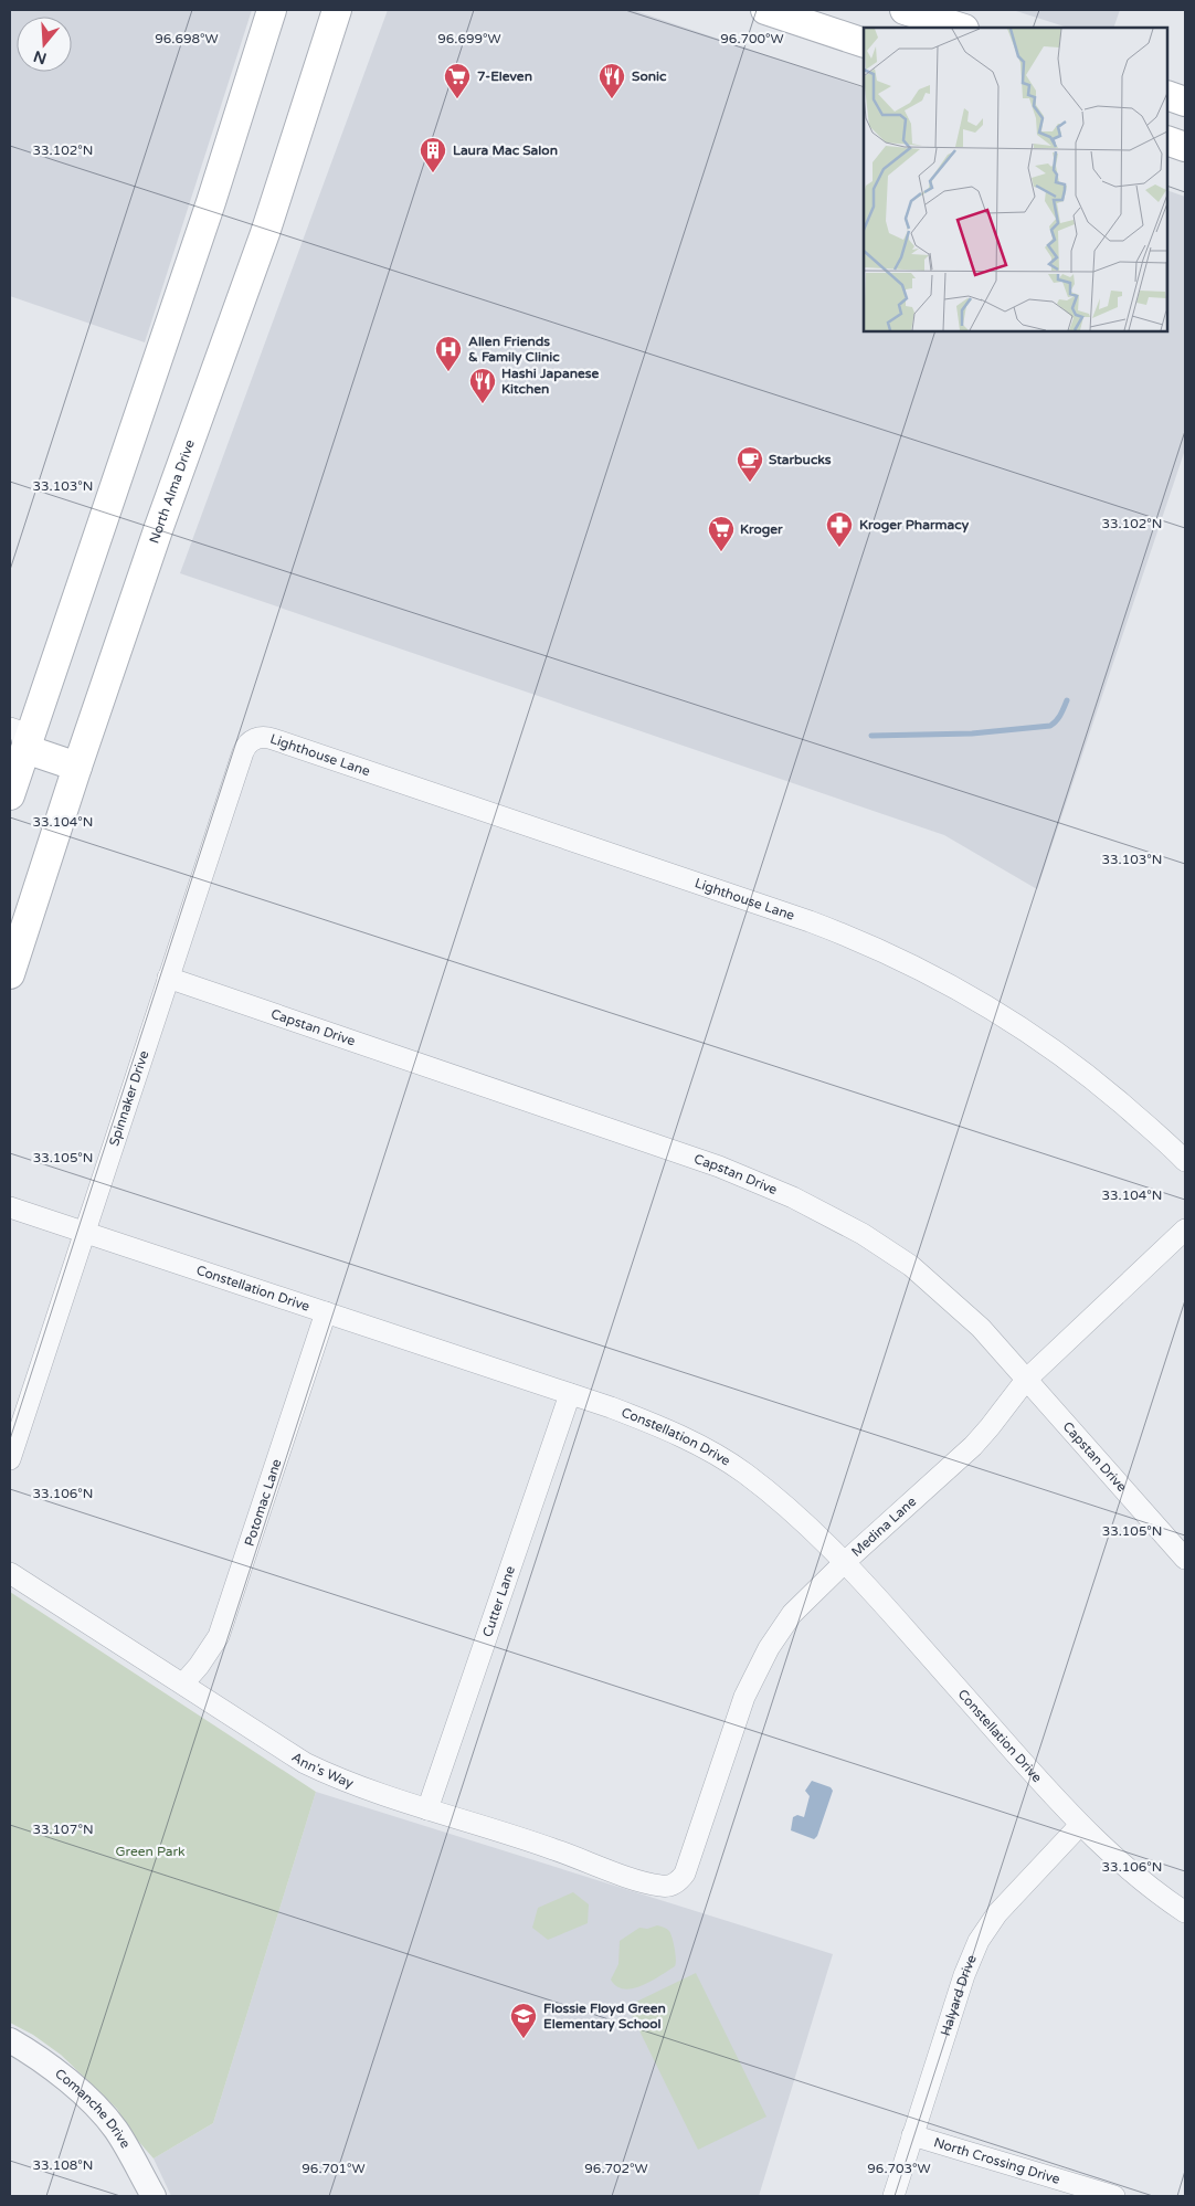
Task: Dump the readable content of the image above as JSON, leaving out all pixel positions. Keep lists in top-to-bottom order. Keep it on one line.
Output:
{"streets":{"main road":["North Alma Drive"],"street":["Lighthouse Lane","Capstan Drive","Spinnaker Drive","Constellation Drive","Potomac Lane","Medina Lane","Cutter Lane","Ann's Way","Halyard Drive","Comanche Drive","North Crossing Drive"]},"crossings":[["Lighthouse Lane","Spinnaker Drive"],["Capstan Drive","Spinnaker Drive"],["Capstan Drive","Medina Lane"],["Spinnaker Drive","Constellation Drive"],["Constellation Drive","Potomac Lane"],["Constellation Drive","Medina Lane"],["Constellation Drive","Cutter Lane"],["Constellation Drive","Halyard Drive"],["Potomac Lane","Ann's Way"],["Medina Lane","Ann's Way"],["Cutter Lane","Ann's Way"],["Halyard Drive","North Crossing Drive"]],"parks":["Green Park"],"places":{"supermarket":["7-Eleven","Kroger"],"restaurant":["Sonic","Hashi Japanese Kitchen"],"building":["Laura Mac Salon"],"hospital":["Allen Friends & Family Clinic"],"cafe":["Starbucks"],"pharmacy":["Kroger Pharmacy"],"school or university":["Flossie Floyd Green Elementary School"]},"north":"bottom","coordinates":["96.698°W","96.699°W","96.700°W","33.102°N","33.103°N","33.104°N","33.105°N","33.106°N","33.107°N","33.108°N","96.701°W","96.702°W","96.703°W"]}
